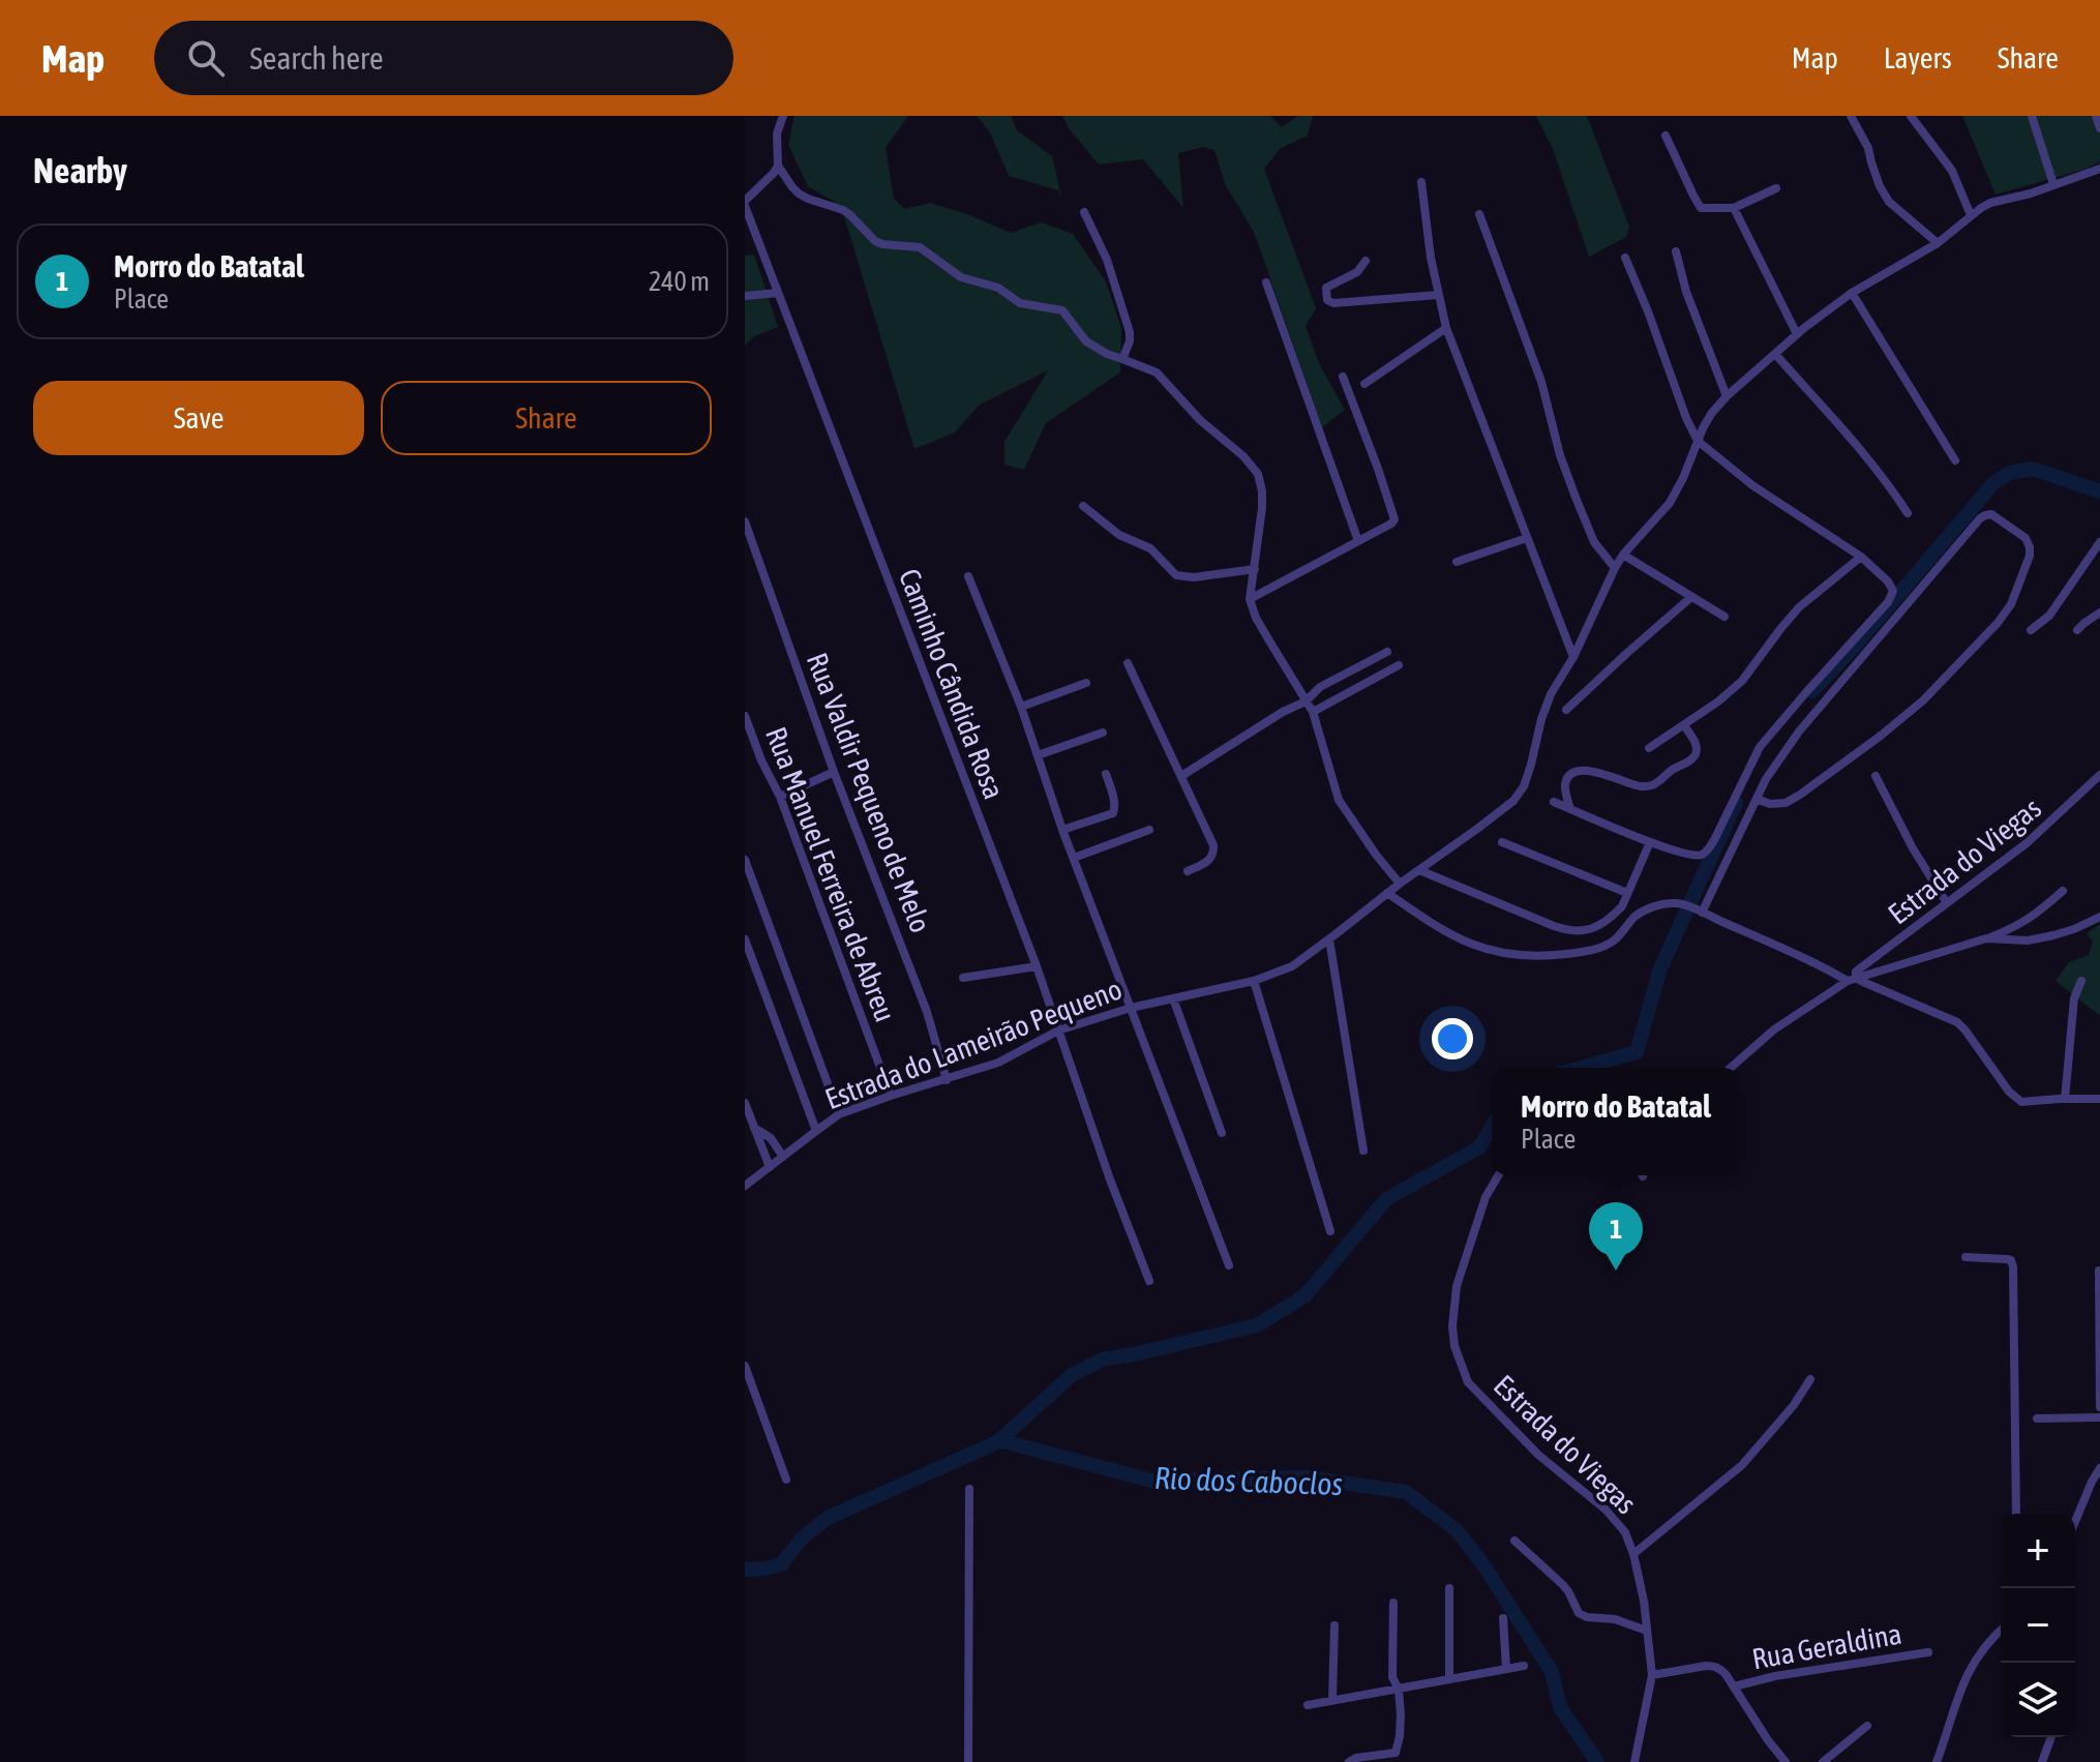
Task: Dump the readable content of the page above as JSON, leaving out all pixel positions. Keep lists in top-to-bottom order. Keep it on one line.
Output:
{"streets":{"street":["Caminho Cândida Rosa","Rua Valdir Pequeno de Melo","Estrada do Viegas","Rua Manuel Ferreira de Abreu","Estrada do Lameirão Pequeno","Rua Geraldina"]},"crossings":[["Caminho Cândida Rosa","Estrada do Lameirão Pequeno"],["Rua Valdir Pequeno de Melo","Estrada do Lameirão Pequeno"],["Rua Manuel Ferreira de Abreu","Estrada do Lameirão Pequeno"]],"water":["Rio dos Caboclos"],"page":{"header":"Map","search":"Search here","nav":["Map","Layers","Share"],"heading":"Nearby","list":[{"mark":"1","name":"Morro do Batatal","note":"Place","value":"240 m"}],"buttons":["Save","Share"],"popup":["Morro do Batatal","Place"],"pins":"1","map_buttons":["+","−"]}}
